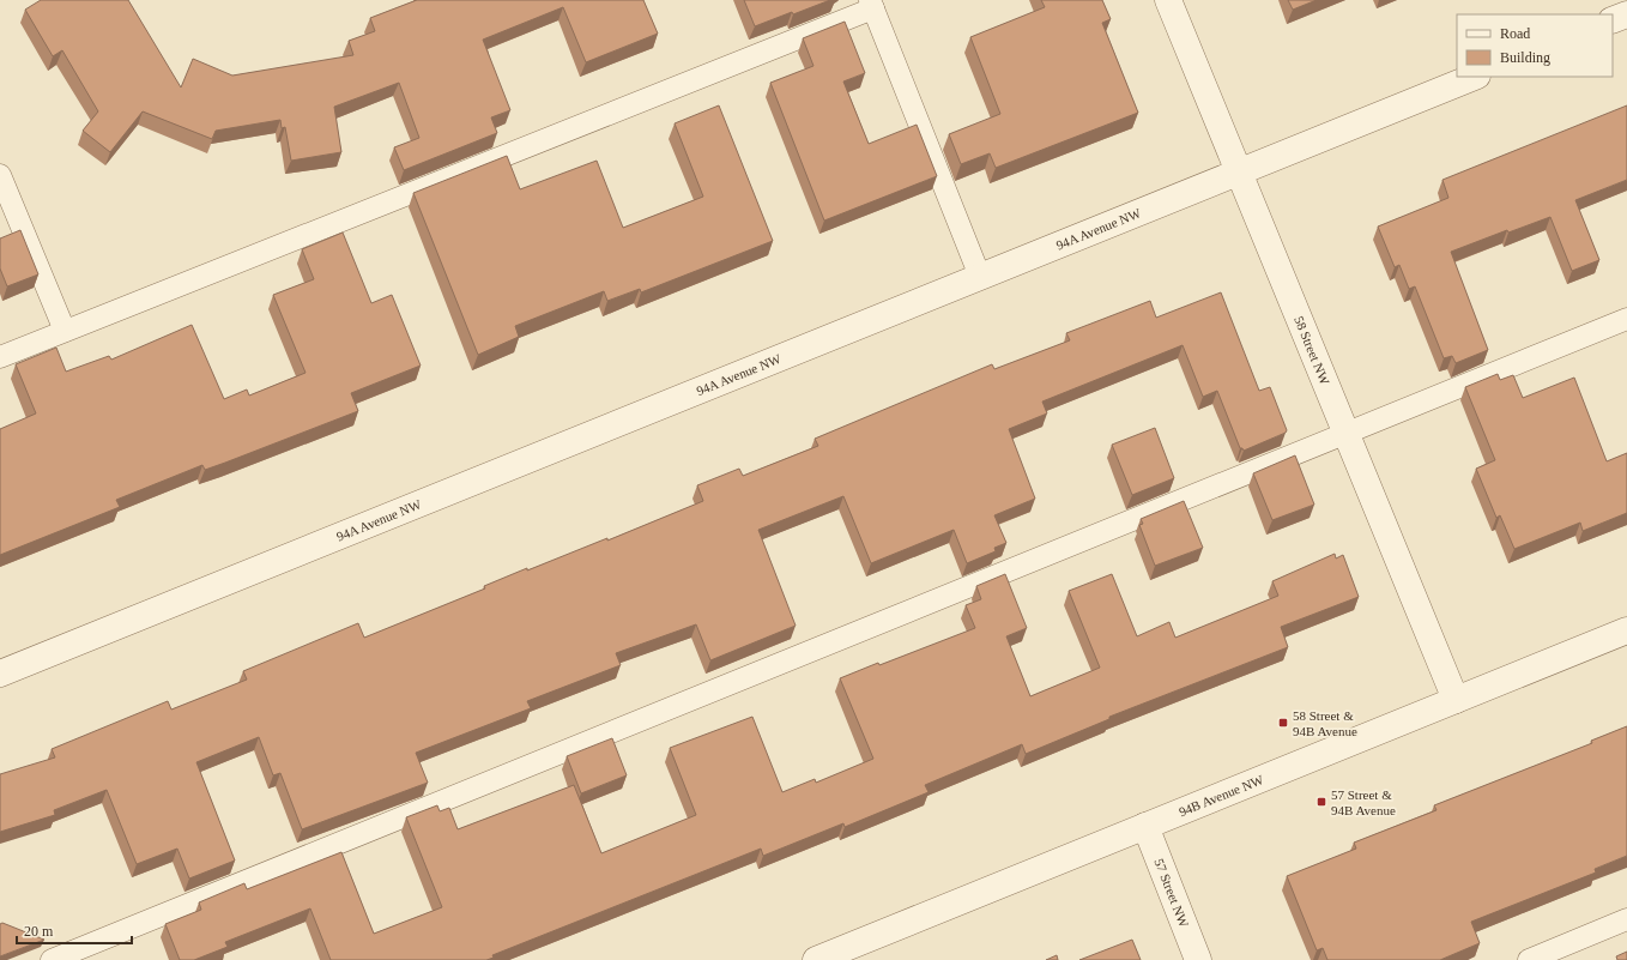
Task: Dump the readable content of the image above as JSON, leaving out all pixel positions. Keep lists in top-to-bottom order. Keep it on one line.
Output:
{"streets":{"street":["94A Avenue NW","58 Street NW","94B Avenue NW","57 Street NW"]},"crossings":[["94A Avenue NW","58 Street NW"],["58 Street NW","94B Avenue NW"],["94B Avenue NW","57 Street NW"]],"places":{"transit":["58 Street & 94B Avenue","57 Street & 94B Avenue"]},"legend":["Road","Building"],"scale_bar":"20 m"}
